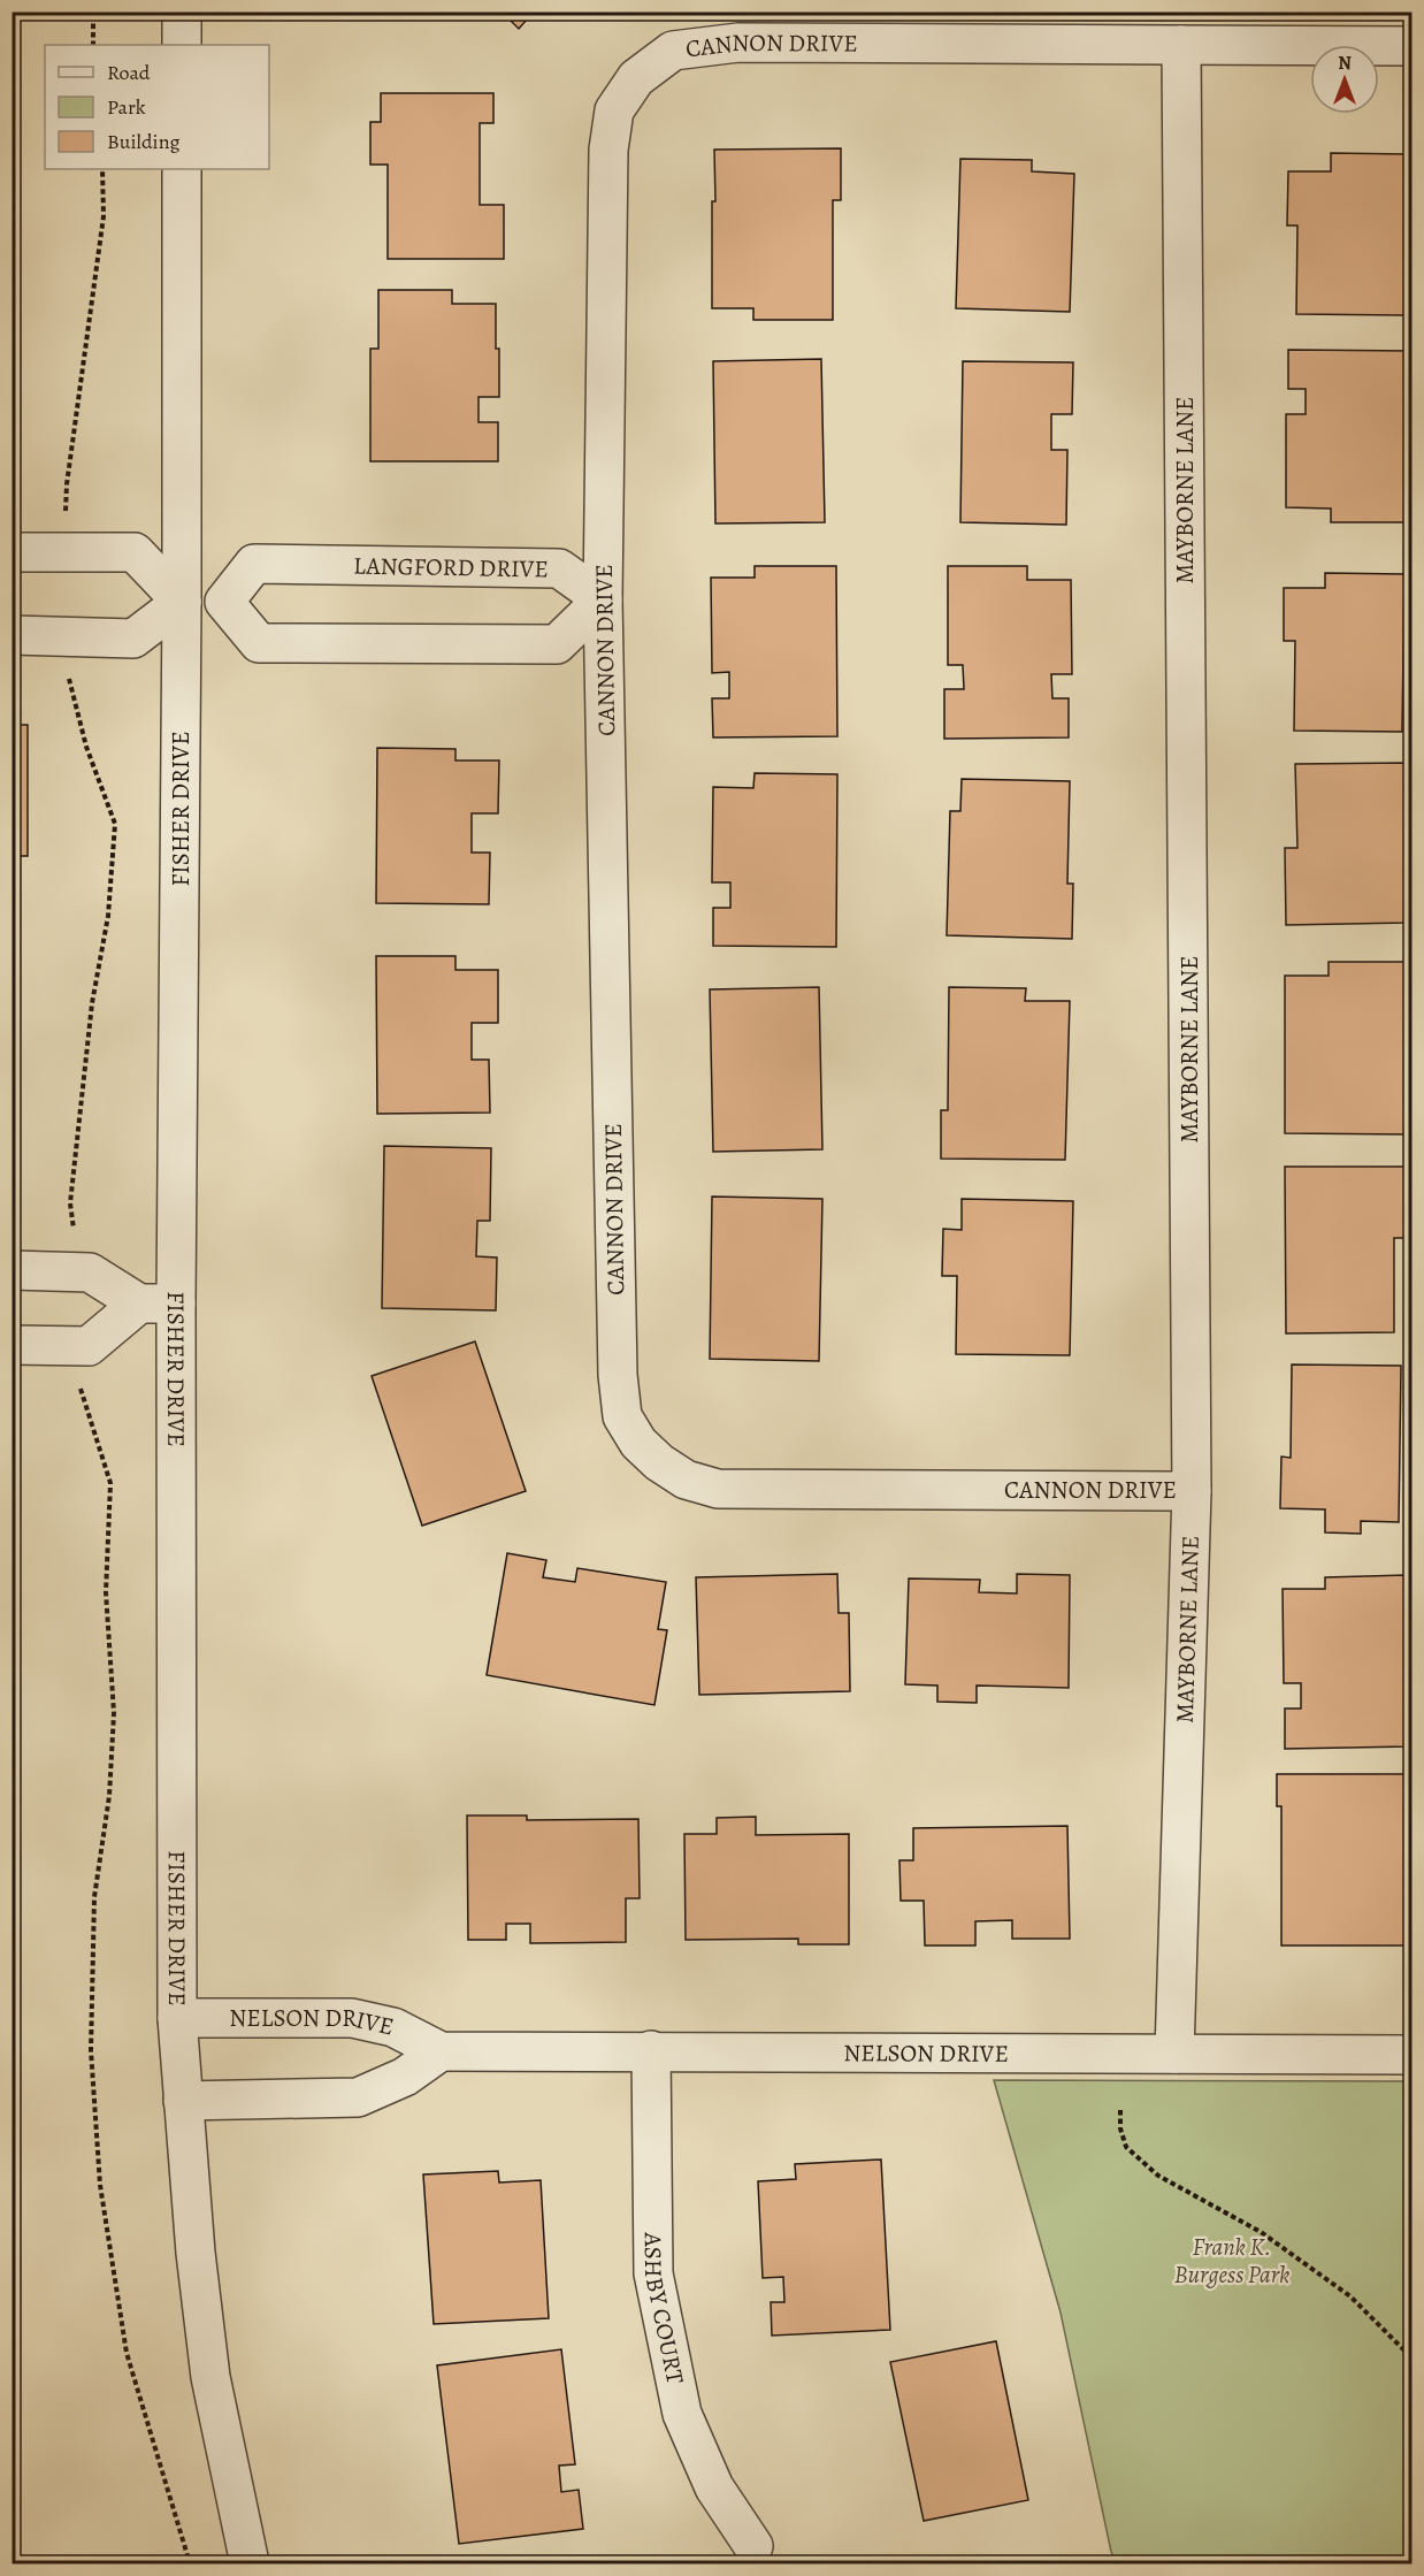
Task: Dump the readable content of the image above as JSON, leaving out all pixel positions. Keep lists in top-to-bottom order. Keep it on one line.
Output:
{"streets":{"street":["CANNON DRIVE","MAYBORNE LANE","LANGFORD DRIVE","FISHER DRIVE","NELSON DRIVE","ASHBY COURT"]},"crossings":[["CANNON DRIVE","MAYBORNE LANE"],["CANNON DRIVE","LANGFORD DRIVE"],["MAYBORNE LANE","NELSON DRIVE"],["FISHER DRIVE","NELSON DRIVE"],["NELSON DRIVE","ASHBY COURT"]],"parks":["Frank K. Burgess Park"],"legend":["Road","Park","Building"],"north":"top"}
